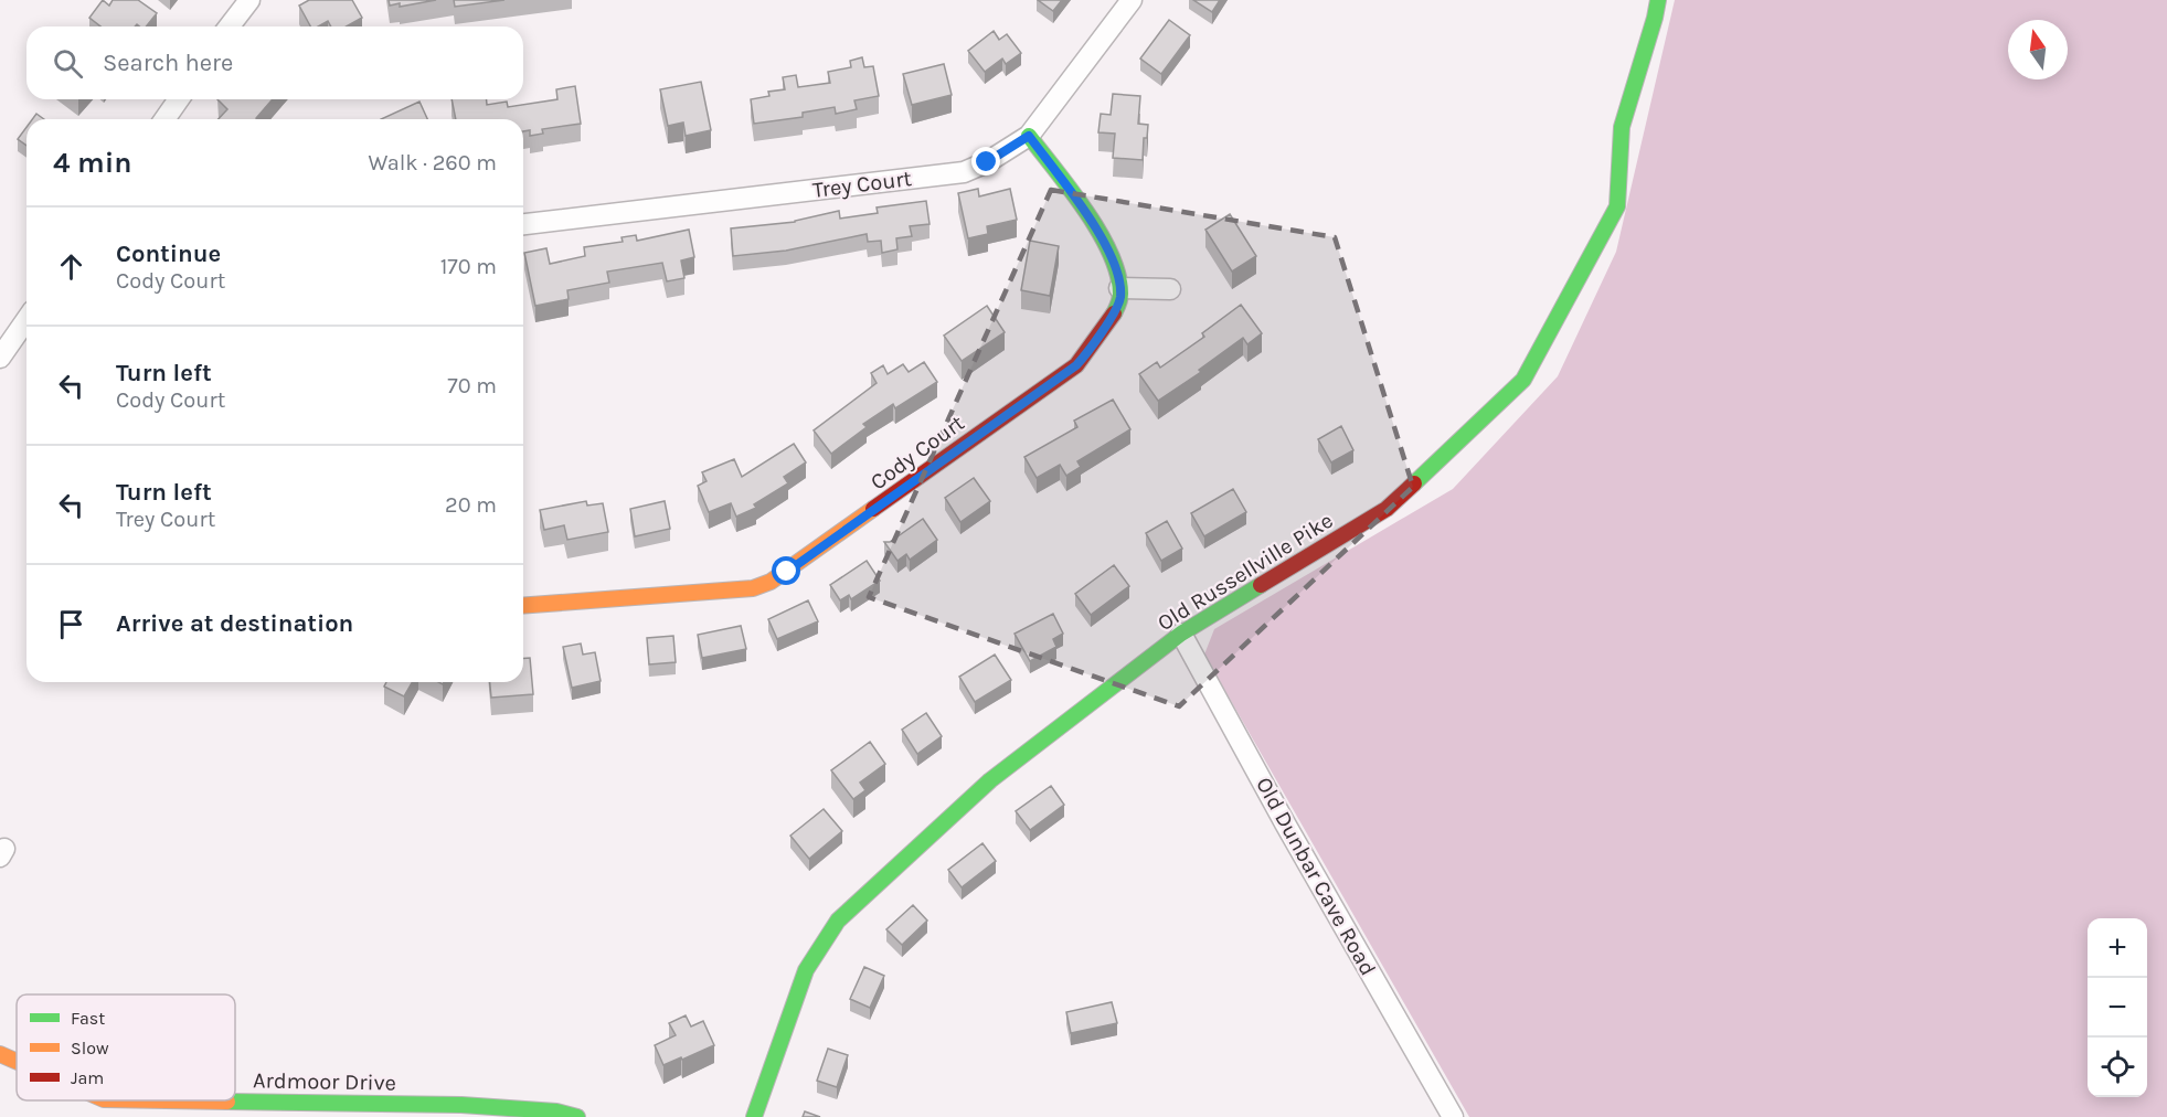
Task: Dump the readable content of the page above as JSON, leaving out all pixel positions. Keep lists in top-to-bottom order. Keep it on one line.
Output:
{"streets":{"street":["Trey Court","Cody Court","Old Russellville Pike","Old Dunbar Cave Road","Ardmoor Drive"]},"crossings":[["Old Russellville Pike","Old Dunbar Cave Road"]],"legend":["Fast","Slow","Jam"],"north":"top","page":{"search":"Search here","heading":["4 min","Walk · 260 m"],"list":[["Continue","Cody Court","170 m"],["Turn left","Cody Court","70 m"],["Turn left","Trey Court","20 m"],"Arrive at destination"],"map_buttons":["+","−"]}}
